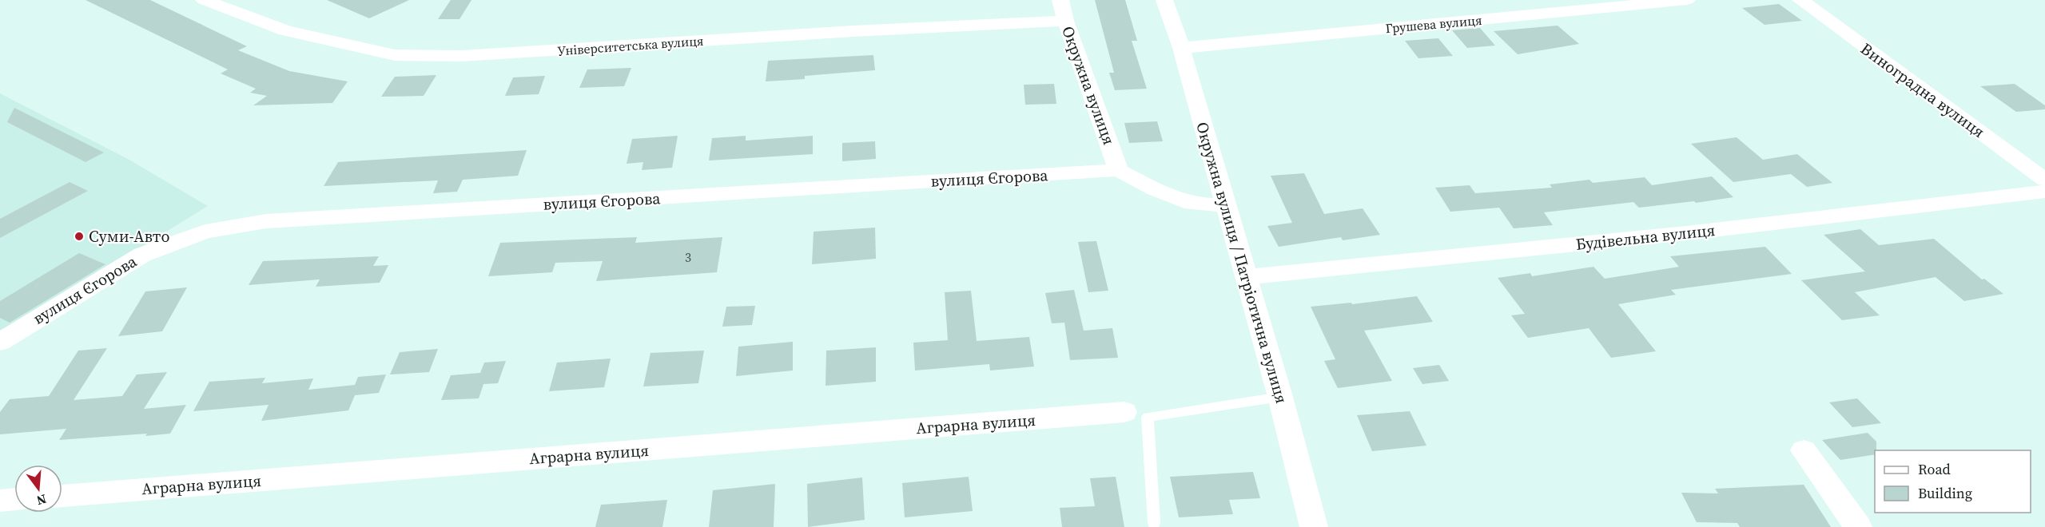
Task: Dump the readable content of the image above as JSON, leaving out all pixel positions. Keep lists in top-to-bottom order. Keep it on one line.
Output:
{"streets":{"street":["Грушева вулиця","Університетська вулиця","Окружна вулиця","Виноградна вулиця","вулиця Єгорова","Будівельна вулиця","Окружна вулиця / Патріотична вулиця","Аграрна вулиця"]},"crossings":[["Грушева вулиця","Окружна вулиця / Патріотична вулиця"],["Університетська вулиця","Окружна вулиця"],["Окружна вулиця","вулиця Єгорова"],["Будівельна вулиця","Окружна вулиця / Патріотична вулиця"]],"places":["Суми-Авто"],"house_numbers":["3"],"legend":["Road","Building"],"north":"bottom"}
